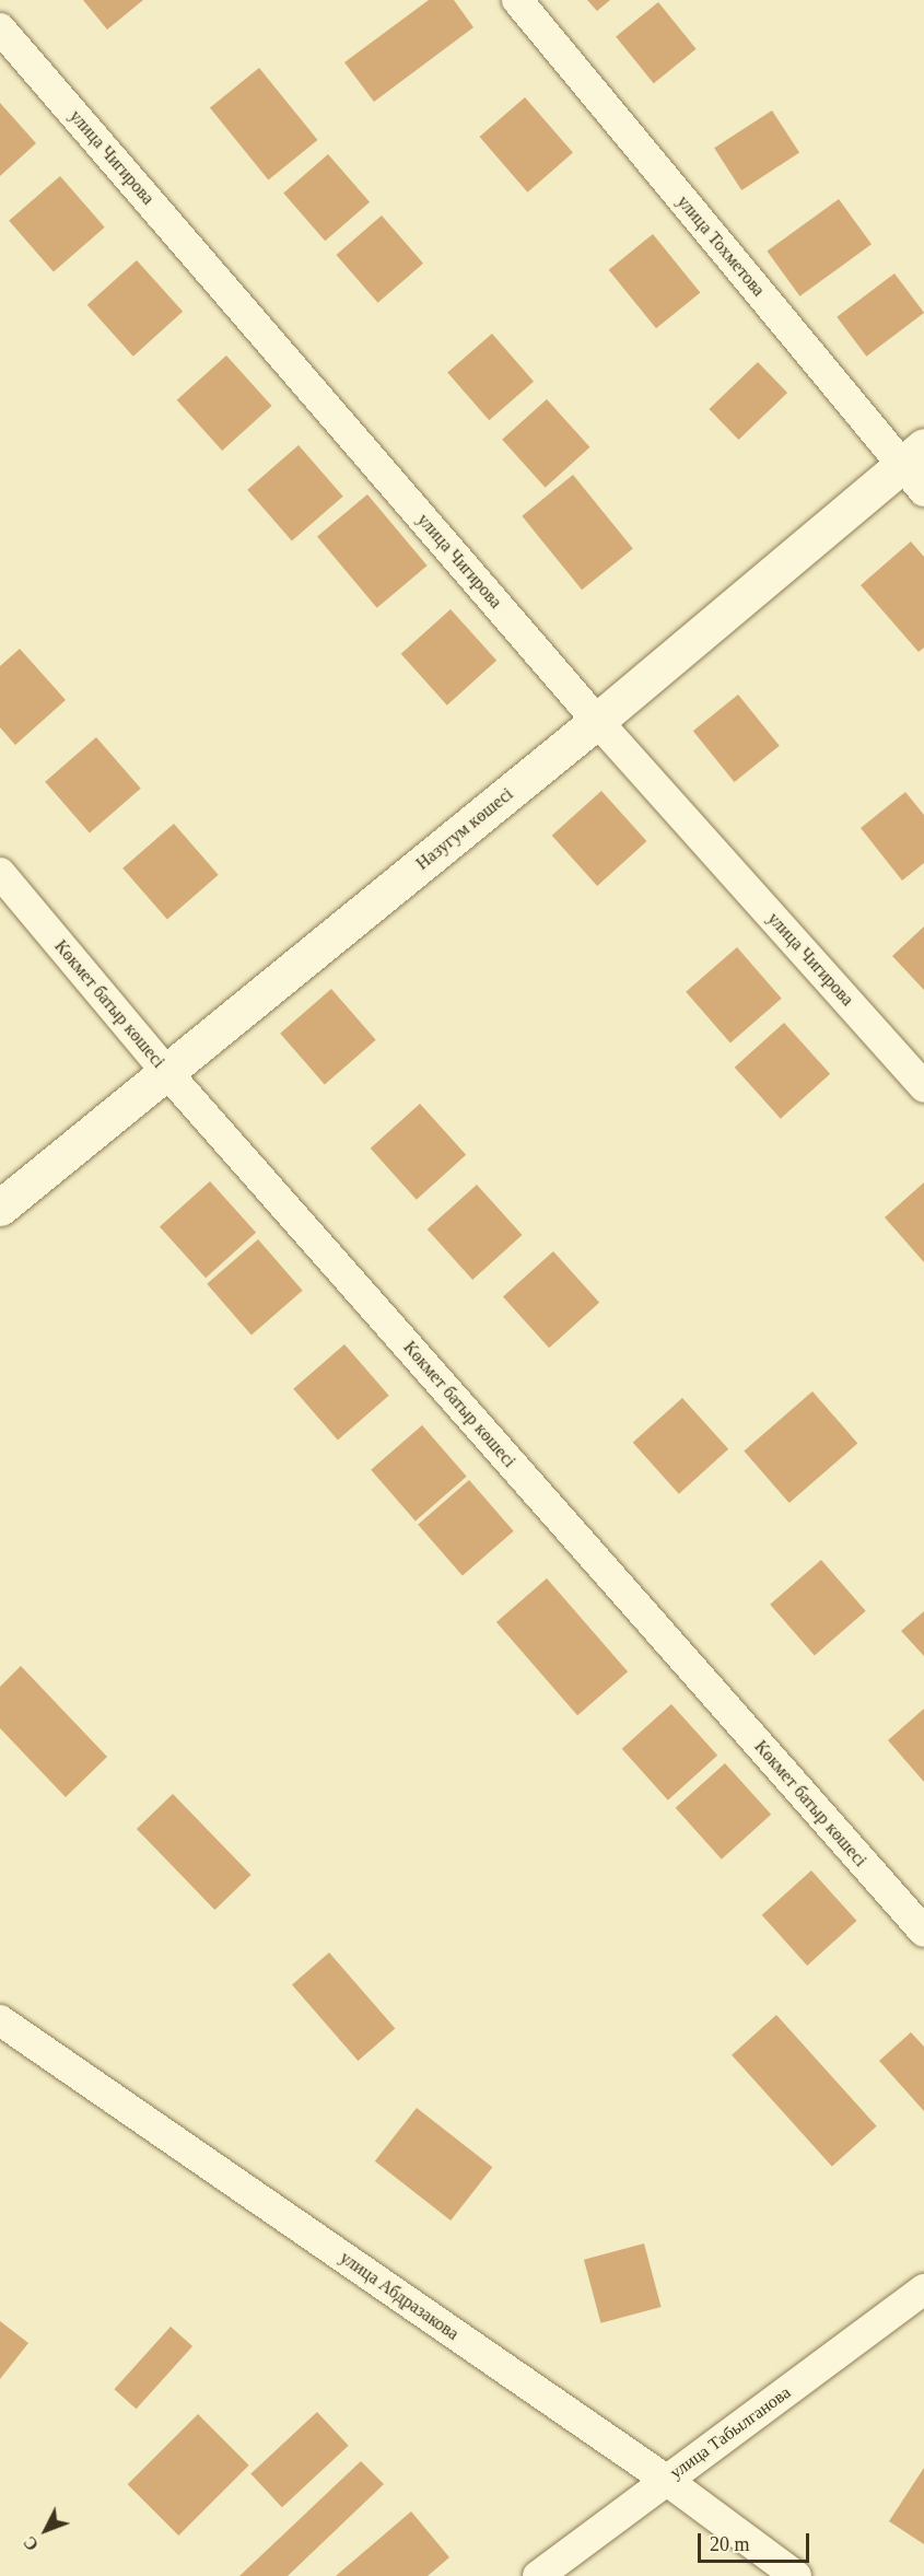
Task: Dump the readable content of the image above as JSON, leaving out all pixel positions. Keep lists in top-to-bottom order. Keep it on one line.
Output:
{"streets":{"street":["улица Чигирова","улица Тохметова","Назугум көшесі","Көкмет батыр көшесі","улица Абдразакова","улица Табылганова"]},"crossings":[["улица Чигирова","Назугум көшесі"],["улица Тохметова","Назугум көшесі"],["Назугум көшесі","Көкмет батыр көшесі"],["улица Абдразакова","улица Табылганова"]],"scale_bar":"20 m","north":"bottom left"}
